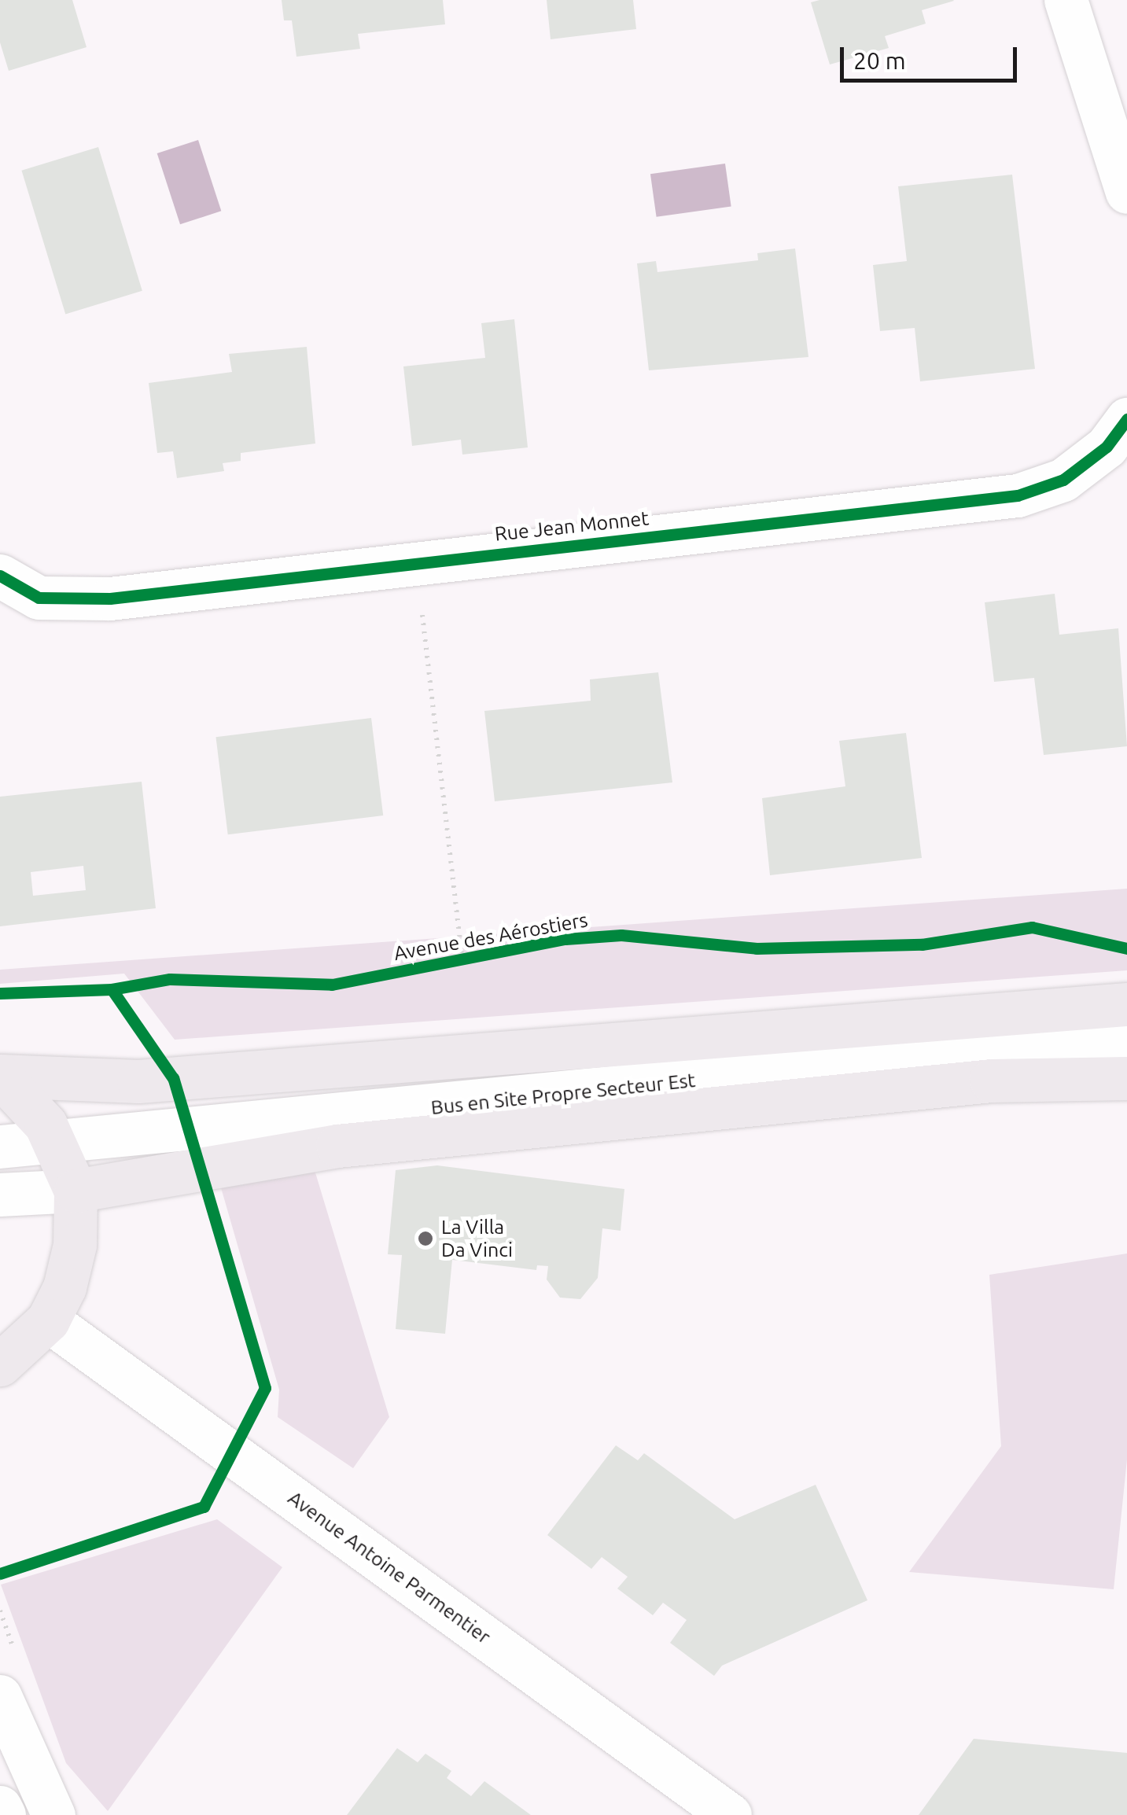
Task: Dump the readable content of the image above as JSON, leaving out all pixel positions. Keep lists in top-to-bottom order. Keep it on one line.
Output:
{"streets":{"street":["Rue Jean Monnet","Bus en Site Propre Secteur Est","Avenue Antoine Parmentier"],"cycle path":["Avenue des Aérostiers"]},"places":["La Villa Da Vinci"],"scale_bar":"20 m"}
